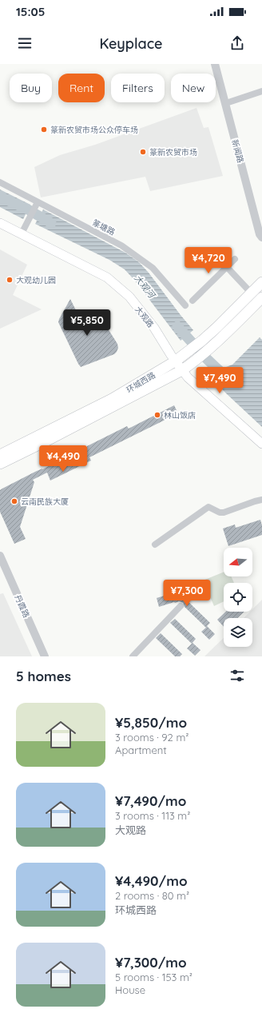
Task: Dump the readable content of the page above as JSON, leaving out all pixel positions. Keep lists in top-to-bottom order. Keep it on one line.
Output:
{"streets":{"main road":["大观路","环城西路"],"street":["新闻路","篆塘路","丹霞路"]},"crossings":[["大观路","环城西路"]],"water":["大观河"],"places":["篆新农贸市场公众停车场","篆新农贸市场","大观幼儿园","林山饭店","云南民族大厦"],"north":"left","page":{"status":"15:05","header":"Keyplace","chip":["Buy","Rent","Filters","New"],"price":["¥4,720","¥5,850","¥7,490","¥4,490","¥7,300"],"heading":"5 homes","list":[{"name":"¥5,850/mo","note":"3 rooms · 92 m² · Apartment"},{"name":"¥7,490/mo","note":"3 rooms · 113 m² · 大观路"},{"name":"¥4,490/mo","note":"2 rooms · 80 m² · 环城西路"},{"name":"¥7,300/mo","note":"5 rooms · 153 m² · House"}]}}
